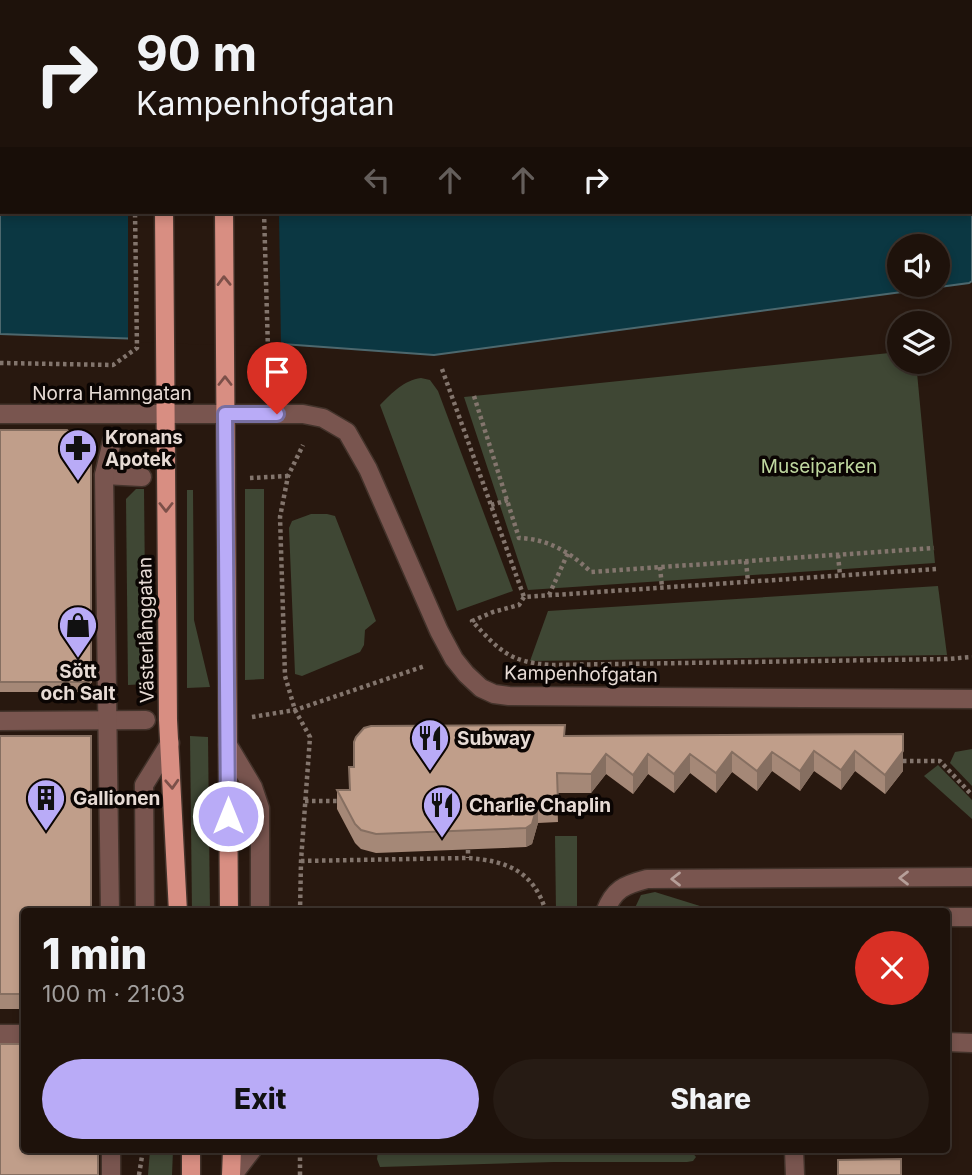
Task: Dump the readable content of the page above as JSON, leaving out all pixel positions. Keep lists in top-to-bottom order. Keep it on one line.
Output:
{"streets":{"main road":["Västerlånggatan"],"street":["Norra Hamngatan","Kampenhofgatan"]},"crossings":[["Norra Hamngatan","Västerlånggatan"],["Norra Hamngatan","Kampenhofgatan"]],"parks":["Museiparken"],"places":{"pharmacy":["Kronans Apotek"],"shop":["Sött och Salt"],"restaurant":["Subway","Charlie Chaplin"],"building":["Gallionen"]},"page":{"turn":["90 m","Kampenhofgatan"],"heading":["1 min","100 m · 21:03"],"buttons":["Exit","Share"]}}
